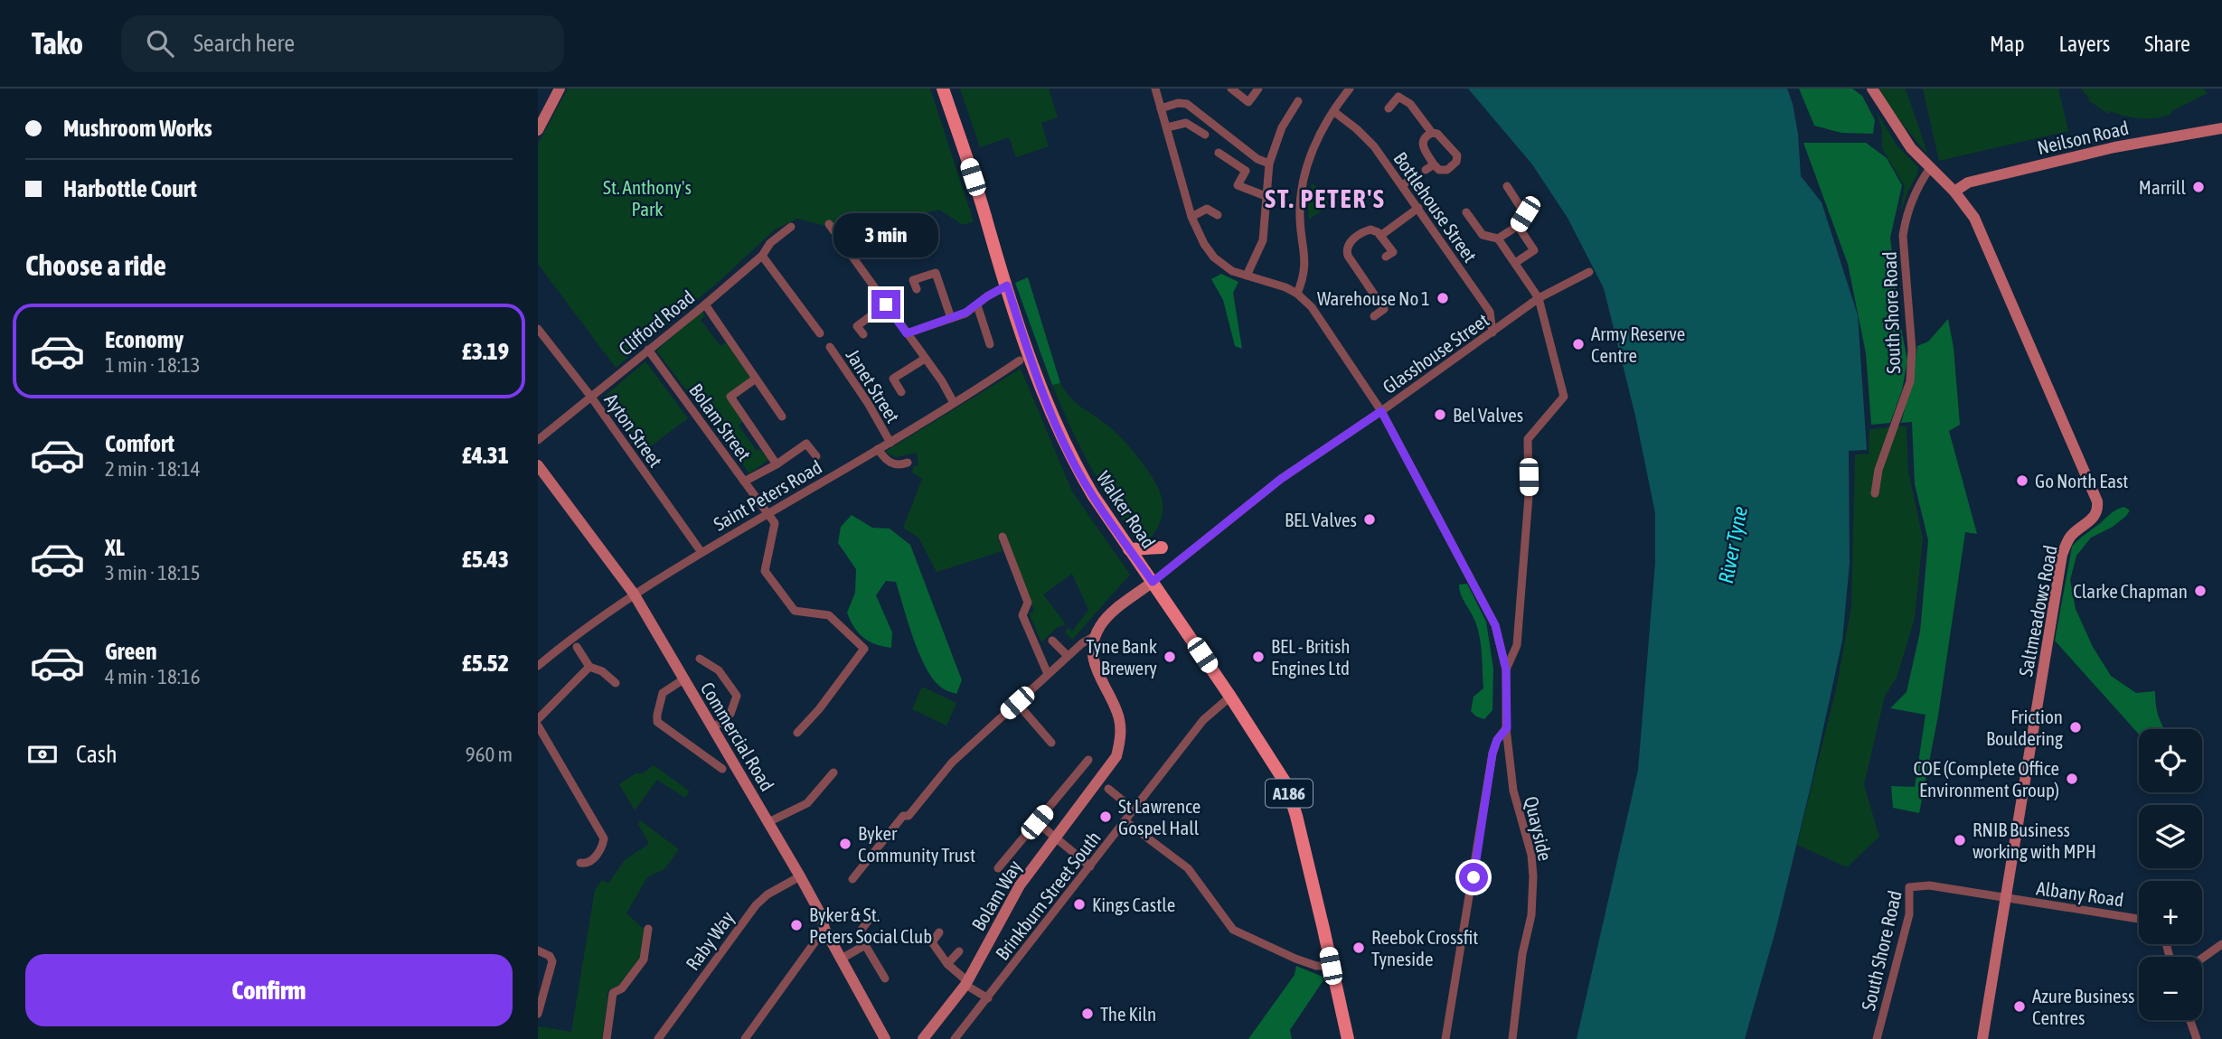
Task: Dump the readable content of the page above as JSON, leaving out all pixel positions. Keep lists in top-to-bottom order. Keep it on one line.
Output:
{"streets":{"main road":["Walker Road","A186"],"street":["Neilson Road","Bottlehouse Street","South Shore Road","Clifford Road","Glasshouse Street","Janet Street","Bolam Street","Ayton Street","Saint Peters Road","Saltmeadows Road","Commercial Road","Quayside","Albany Road","Bolam Way","Brinkburn Street South","Raby Way"]},"crossings":[["Neilson Road","Saltmeadows Road"],["Bottlehouse Street","Glasshouse Street"],["South Shore Road","Saltmeadows Road"],["South Shore Road","Albany Road"],["Clifford Road","Bolam Street"],["Clifford Road","Ayton Street"],["Glasshouse Street","Walker Road"],["Glasshouse Street","Quayside"],["Janet Street","Saint Peters Road"],["Bolam Street","Saint Peters Road"],["Ayton Street","Saint Peters Road"],["Saint Peters Road","Commercial Road"],["Walker Road","Brinkburn Street South"],["Saltmeadows Road","Albany Road"],["Commercial Road","Raby Way"]],"districts":["ST. PETER'S"],"water":["River Tyne"],"parks":["St. Anthony's Park"],"places":["Marrill","Warehouse No 1","Army Reserve Centre","Bel Valves","Go North East","BEL Valves","Clarke Chapman","Tyne Bank Brewery","BEL - British Engines Ltd","Friction Bouldering","COE (Complete Office Environment Group)","St Lawrence Gospel Hall","RNIB Business working with MPH","Byker Community Trust","Kings Castle","Byker & St. Peters Social Club","Reebok Crossfit Tyneside","Azure Business Centres","The Kiln"],"page":{"header":"Tako","search":"Search here","nav":["Map","Layers","Share"],"banner":["Mushroom Works","Harbottle Court"],"bubble":"3 min","heading":"Choose a ride","list":[{"name":"Economy","note":"1 min · 18:13","value":"£3.19"},{"name":"Comfort","note":"2 min · 18:14","value":"£4.31"},{"name":"XL","note":"3 min · 18:15","value":"£5.43"},{"name":"Green","note":"4 min · 18:16","value":"£5.52"}],"pay":["Cash","960 m"],"map_buttons":["+","−"],"buttons":"Confirm"}}
